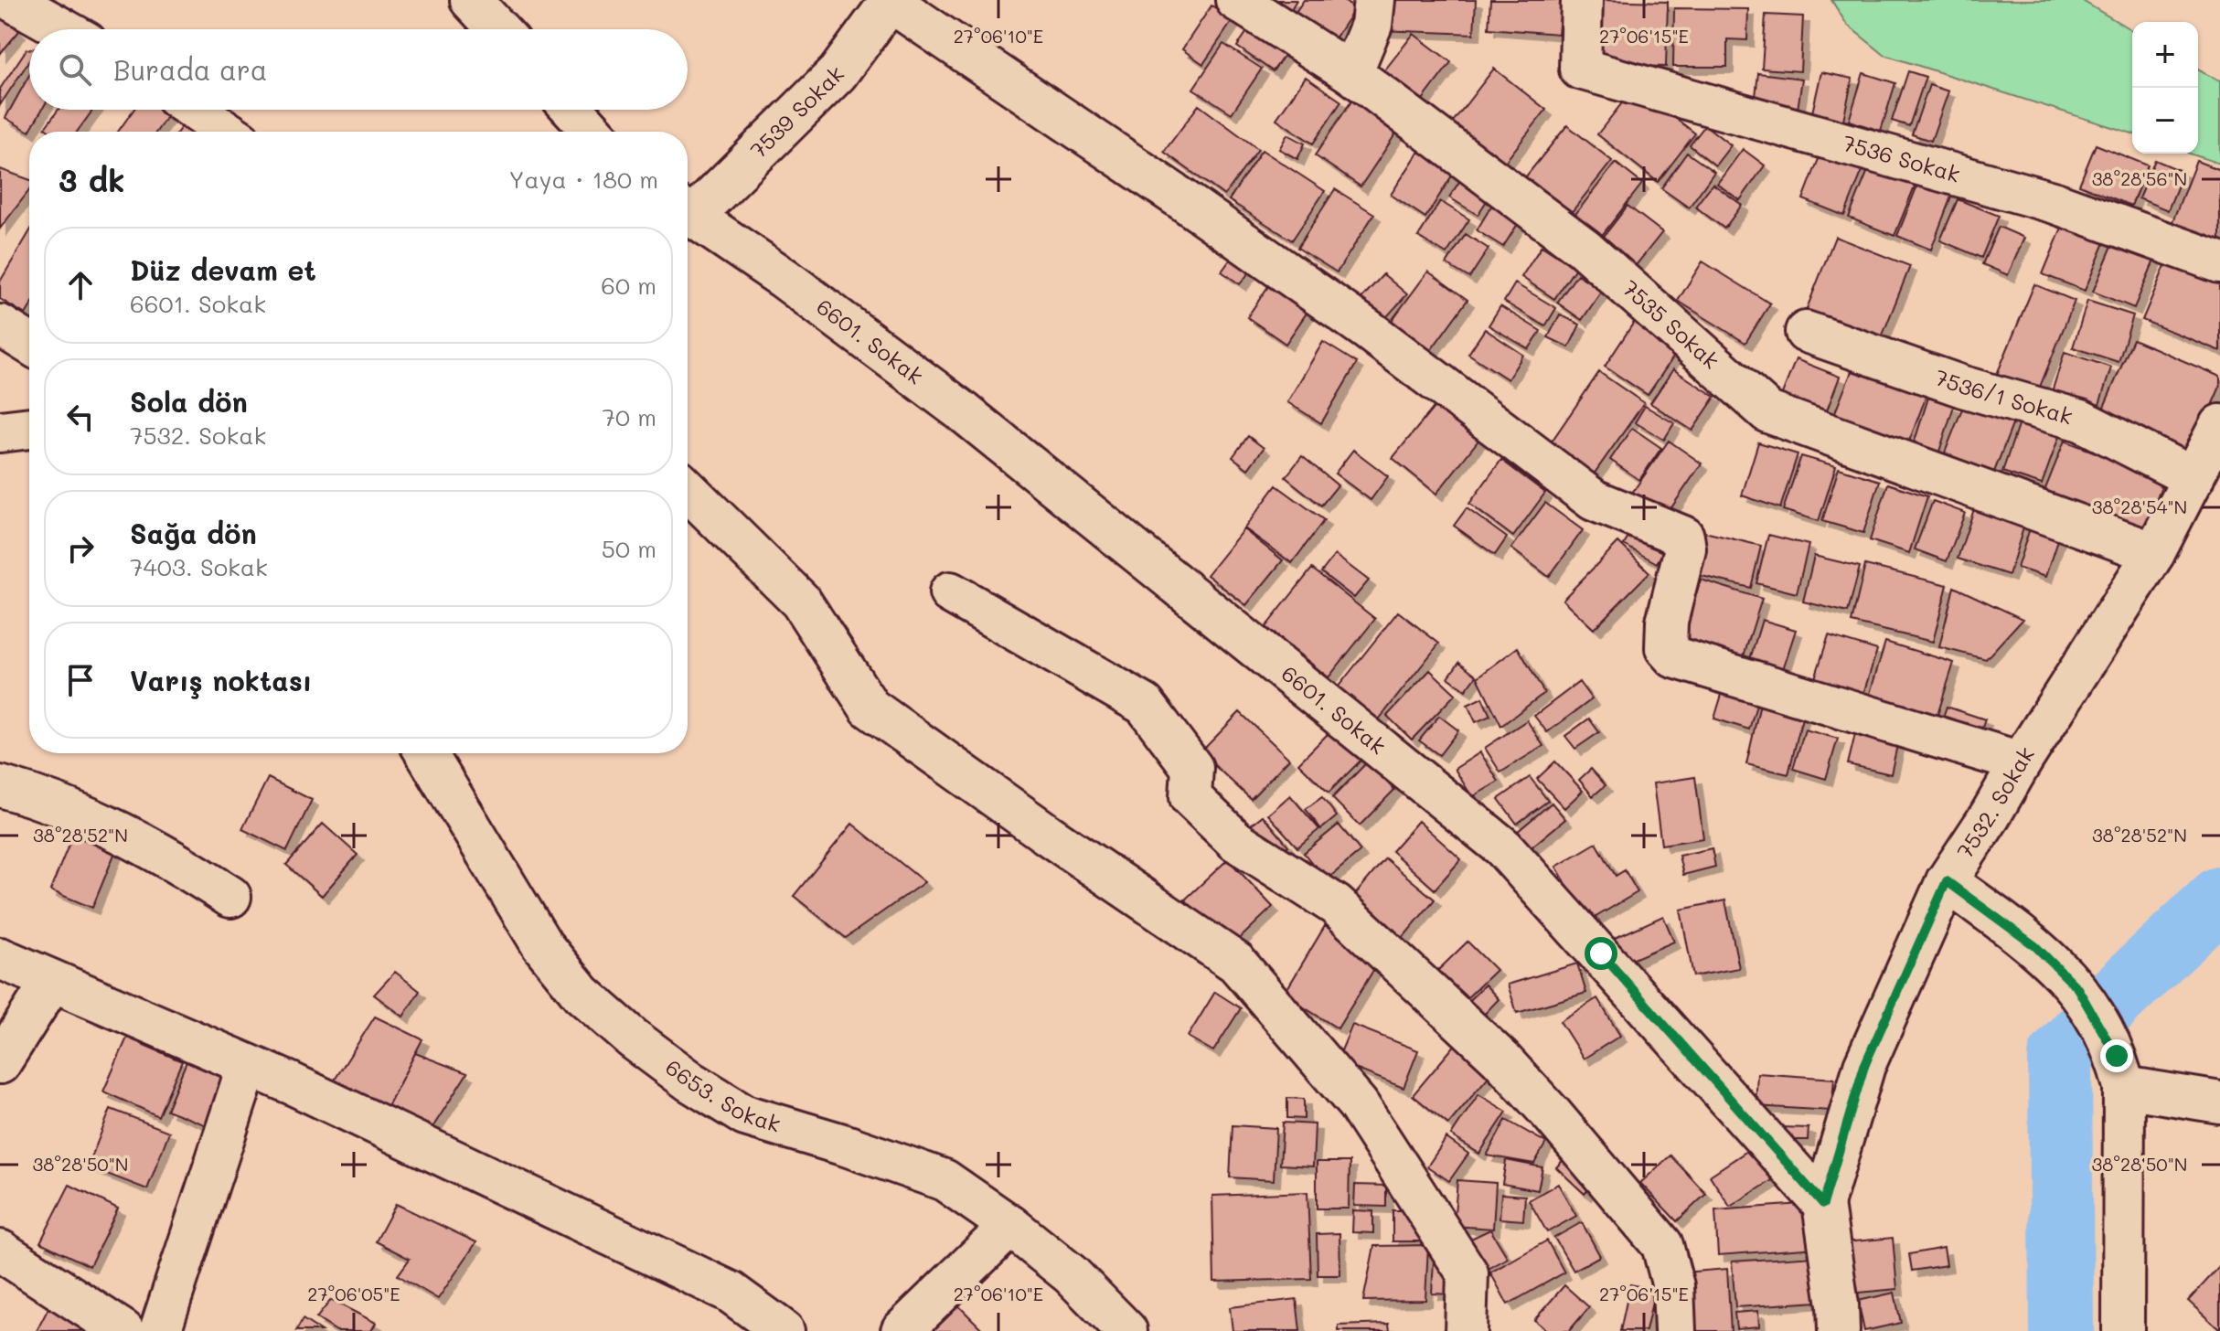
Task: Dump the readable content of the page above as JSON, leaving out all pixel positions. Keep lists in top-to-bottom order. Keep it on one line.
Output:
{"streets":{"street":["7539 Sokak","7536 Sokak","7535 Sokak","6601. Sokak","7536/1 Sokak","7532. Sokak","6653. Sokak"]},"crossings":[["7535 Sokak","7532. Sokak"],["6601. Sokak","7532. Sokak"],["7536/1 Sokak","7532. Sokak"]],"page":{"map_buttons":["+","−"],"search":"Burada ara","heading":["3 dk","Yaya · 180 m"],"list":[["Düz devam et","6601. Sokak","60 m"],["Sola dön","7532. Sokak","70 m"],["Sağa dön","7403. Sokak","50 m"],"Varış noktası"]},"coordinates":["27°06'10\"E","27°06'15\"E","38°28'56\"N","38°28'54\"N","38°28'52\"N","38°28'50\"N","27°06'05\"E"]}
